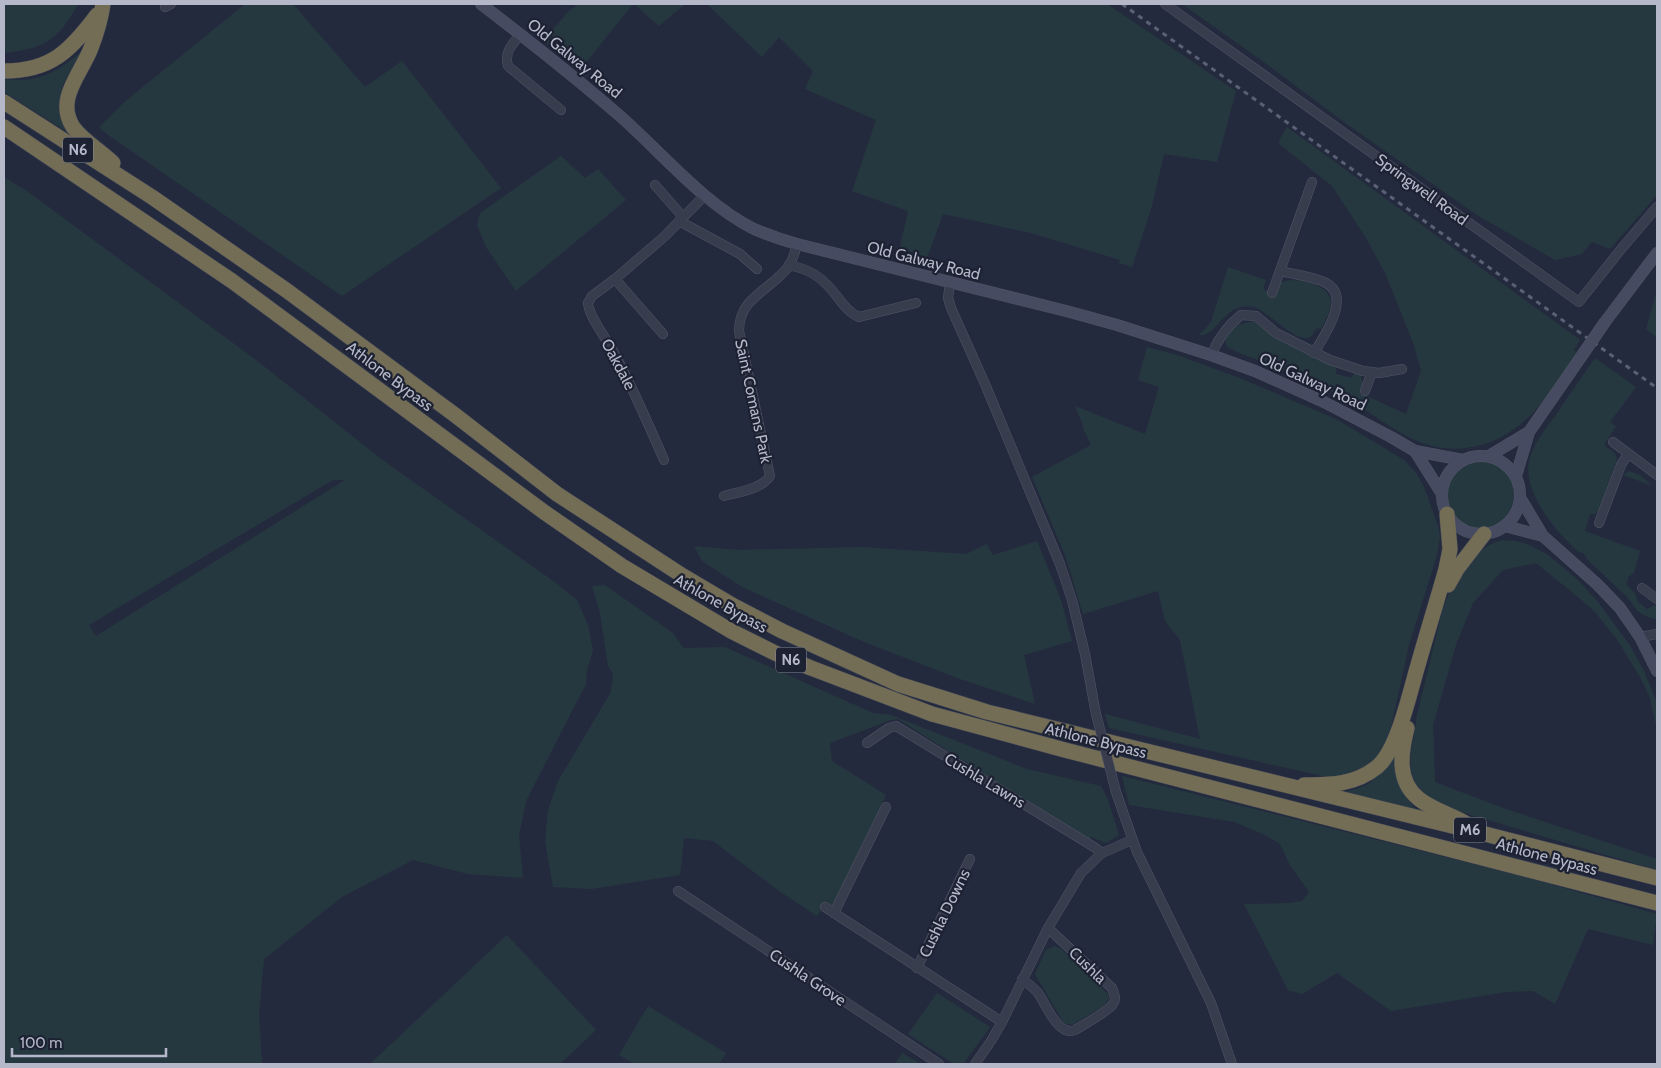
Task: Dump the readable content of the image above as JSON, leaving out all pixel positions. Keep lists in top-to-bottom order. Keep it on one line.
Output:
{"streets":{"highway":["N6","Athlone Bypass","M6"],"main road":["Old Galway Road"],"street":["Springwell Road","Oakdale","Saint Comans Park","Cushla Lawns","Cushla Downs","Cushla","Cushla Grove"]},"crossings":[["Old Galway Road","Oakdale"],["Old Galway Road","Saint Comans Park"],["Athlone Bypass","M6"]],"scale_bar":"100 m"}
